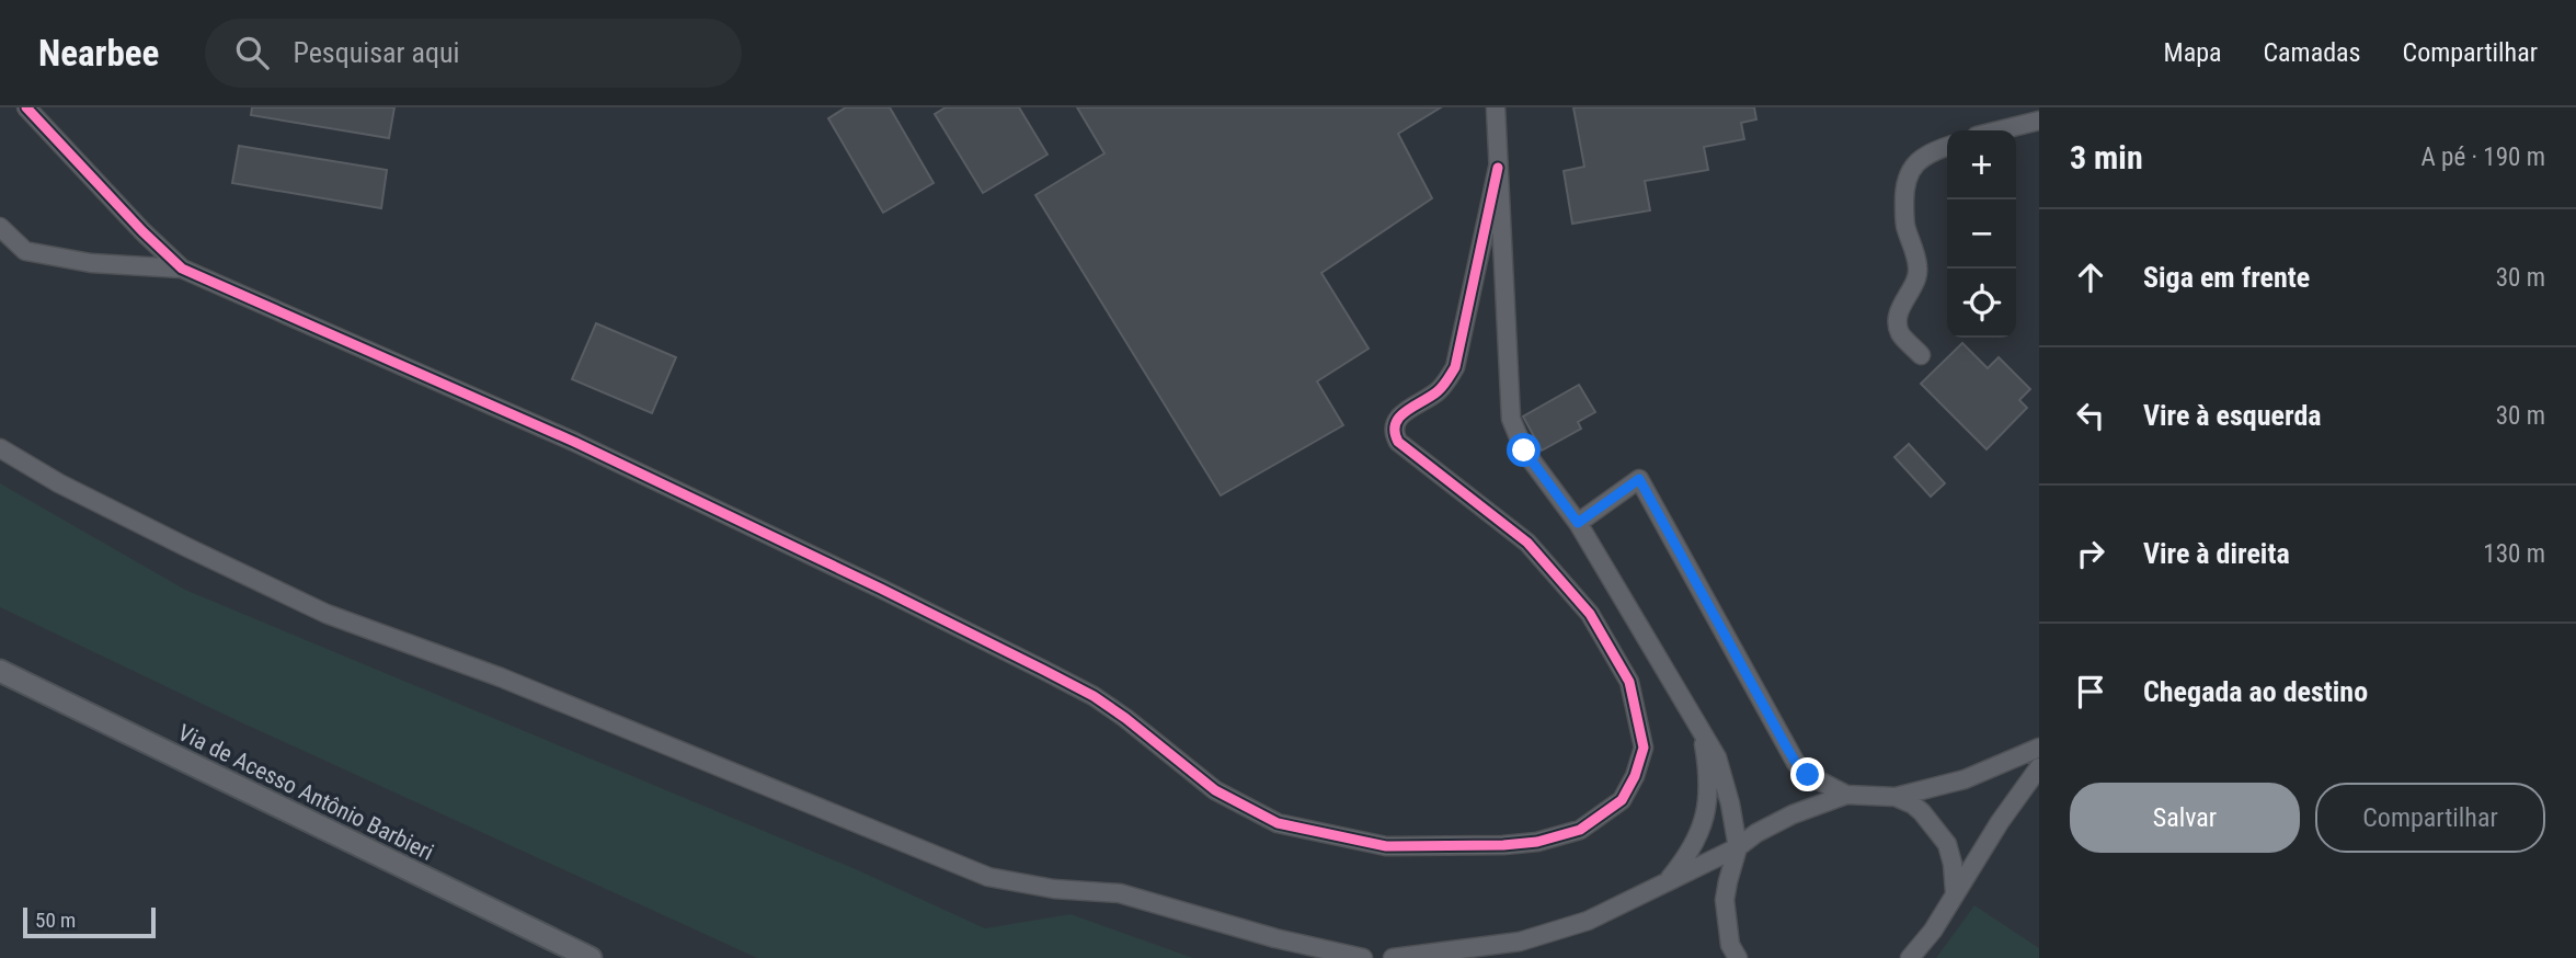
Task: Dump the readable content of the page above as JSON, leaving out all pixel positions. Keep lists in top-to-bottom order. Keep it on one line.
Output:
{"streets":{"main road":["Via de Acesso Antônio Barbieri"]},"scale_bar":"50 m","page":{"header":"Nearbee","search":"Pesquisar aqui","nav":["Mapa","Camadas","Compartilhar"],"heading":["3 min","A pé · 190 m"],"map_buttons":["+","−"],"list":[["Siga em frente","30 m"],["Vire à esquerda","30 m"],["Vire à direita","130 m"],"Chegada ao destino"],"buttons":["Salvar","Compartilhar"],"scale":"50 m"}}
